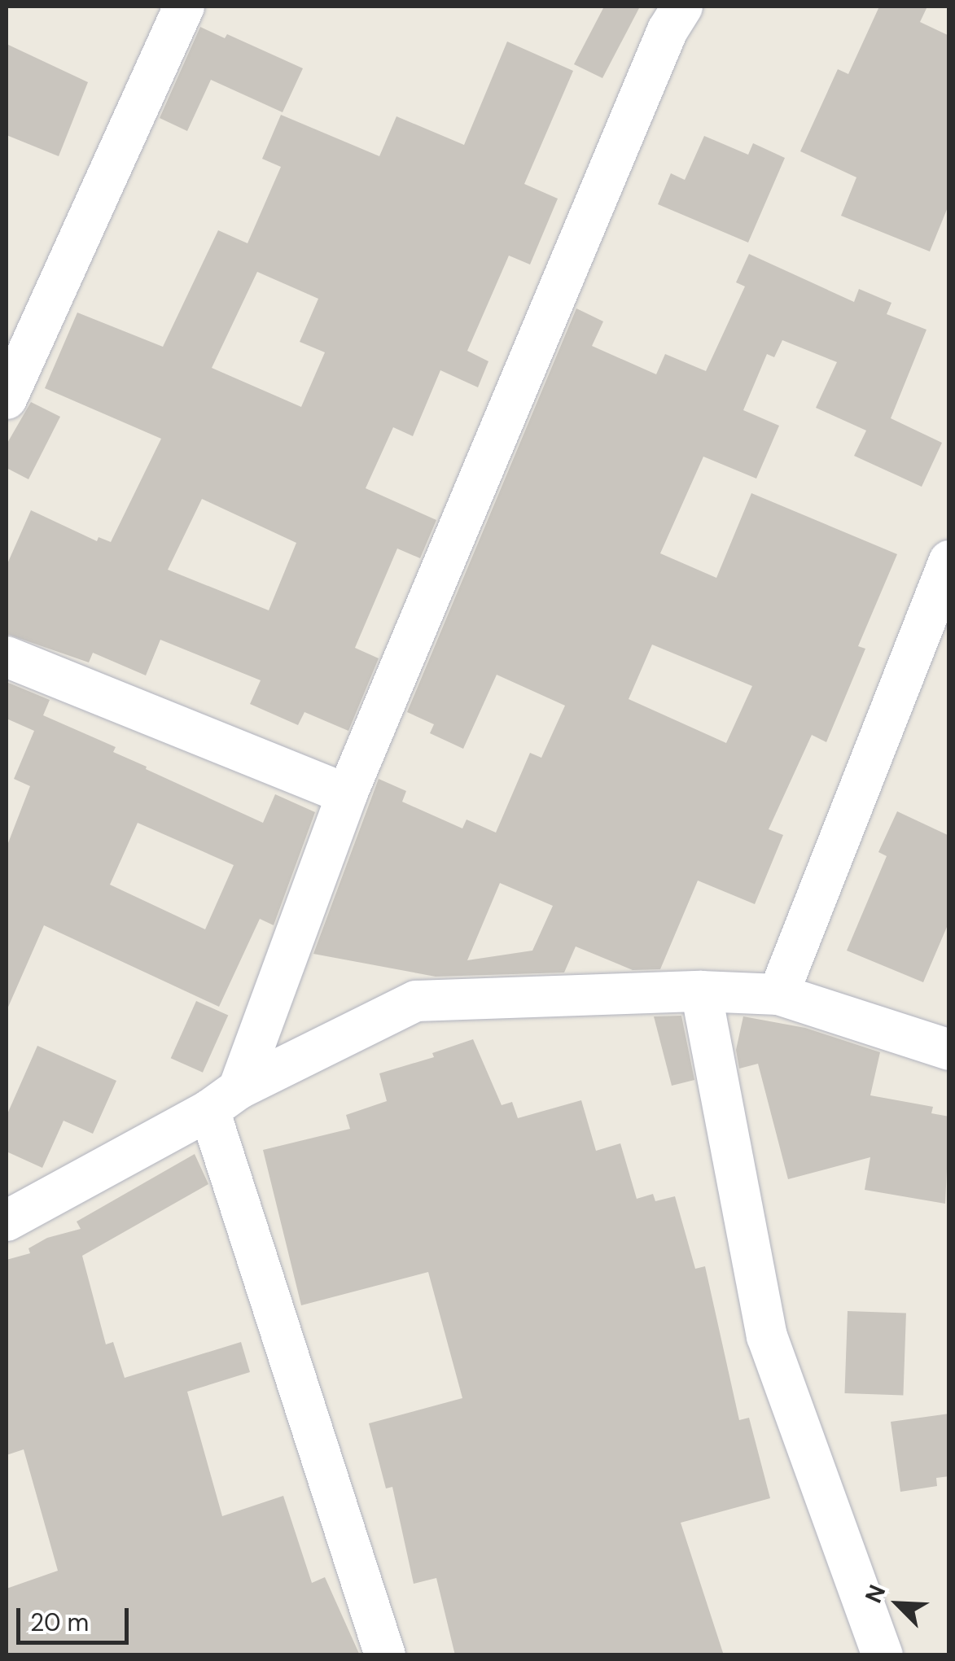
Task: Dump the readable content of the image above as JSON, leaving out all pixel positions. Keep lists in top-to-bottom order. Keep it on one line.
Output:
{"scale_bar":"20 m","north":"top left"}
